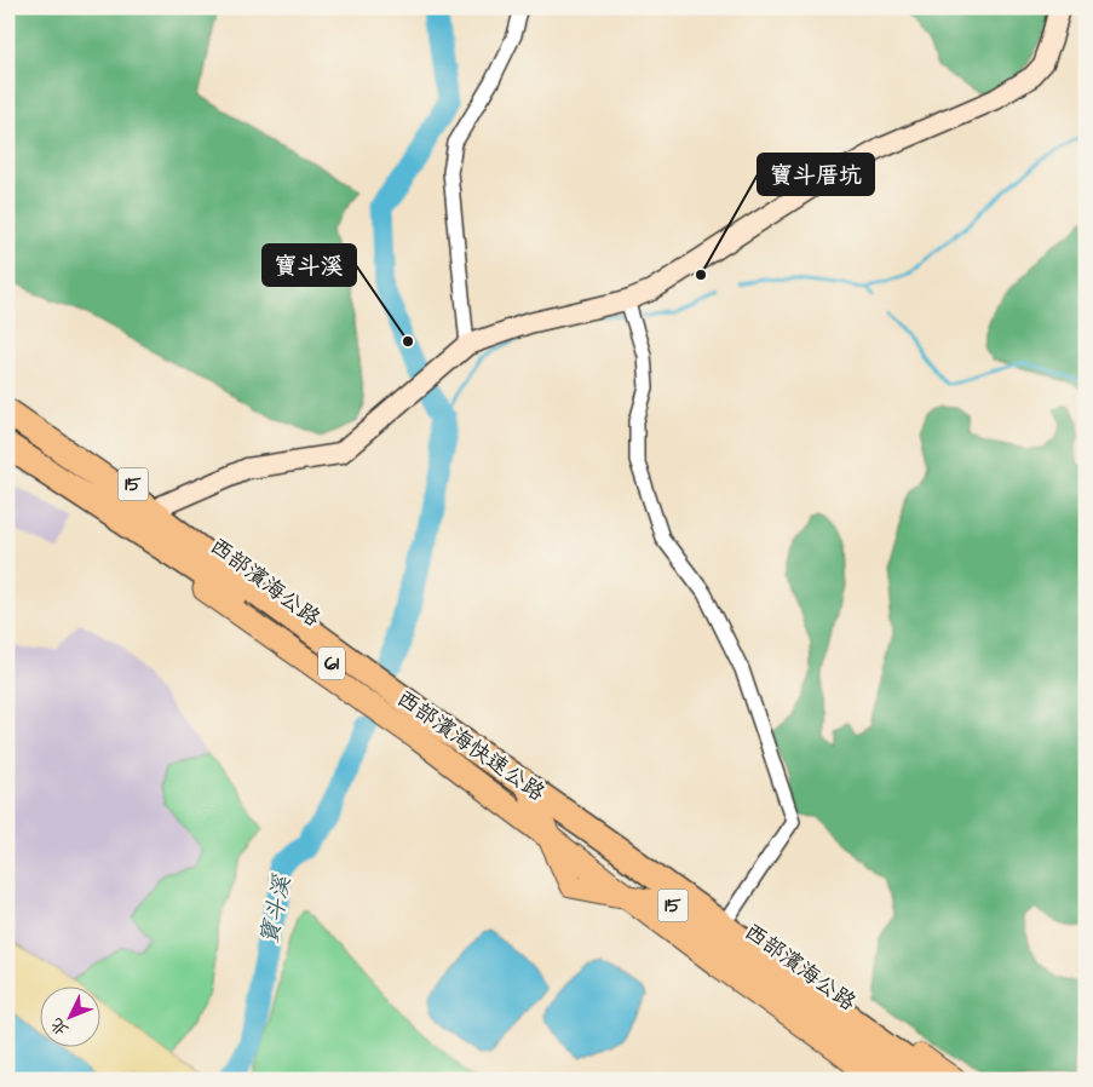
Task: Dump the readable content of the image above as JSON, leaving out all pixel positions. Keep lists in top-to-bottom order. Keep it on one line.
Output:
{"streets":{"highway":["61","西部濱海快速公路"],"main road":["15","西部濱海公路"]},"water":["寶斗溪"],"places":["寶斗厝坑","寶斗溪"],"north":"bottom left"}
